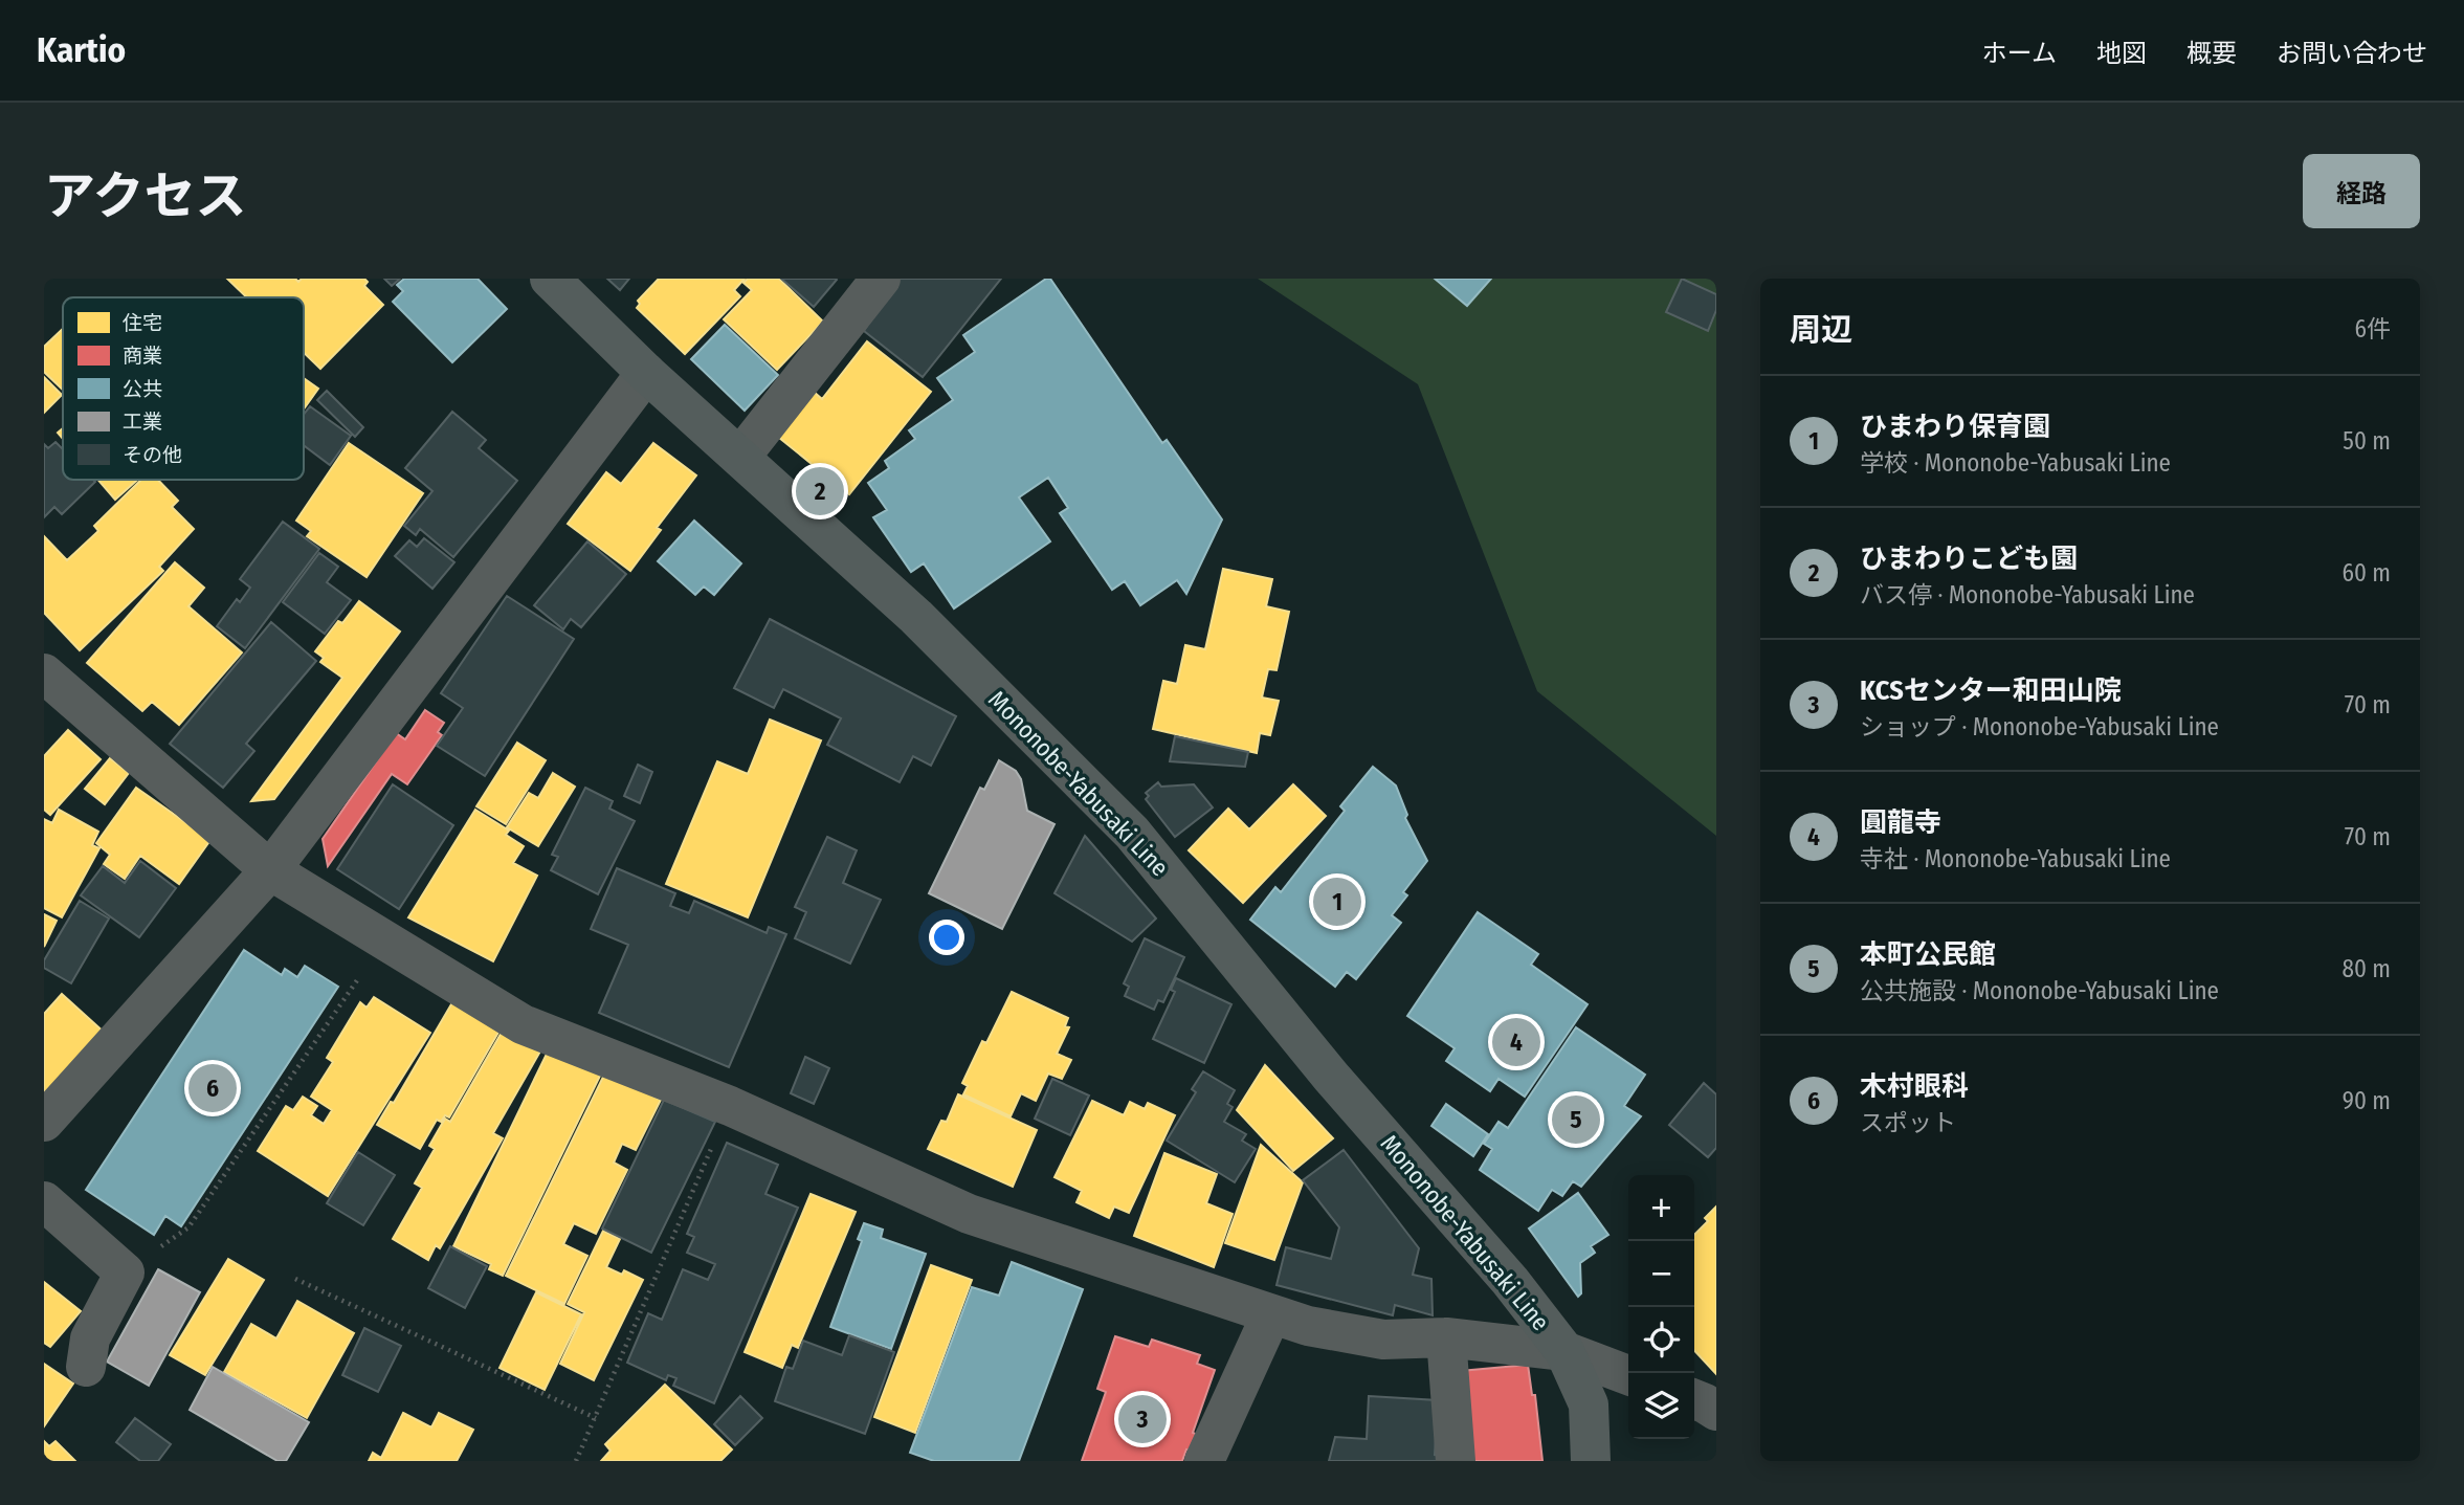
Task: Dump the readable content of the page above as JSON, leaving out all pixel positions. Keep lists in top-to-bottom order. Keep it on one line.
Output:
{"streets":{"main road":["Mononobe-Yabusaki Line"]},"legend":["住宅","商業","公共","工業","その他"],"page":{"header":"Kartio","nav":["ホーム","地図","概要","お問い合わせ"],"title":"アクセス","buttons":"経路","heading":["周辺","6件"],"list":[{"mark":"1","name":"ひまわり保育園","note":"学校 · Mononobe-Yabusaki Line","value":"50 m"},{"mark":"2","name":"ひまわりこども園","note":"バス停 · Mononobe-Yabusaki Line","value":"60 m"},{"mark":"3","name":"KCSセンター和田山院","note":"ショップ · Mononobe-Yabusaki Line","value":"70 m"},{"mark":"4","name":"圓龍寺","note":"寺社 · Mononobe-Yabusaki Line","value":"70 m"},{"mark":"5","name":"本町公民館","note":"公共施設 · Mononobe-Yabusaki Line","value":"80 m"},{"mark":"6","name":"木村眼科","note":"スポット","value":"90 m"}],"pins":["2","1","4","6","5","3"],"map_buttons":["+","−"]}}
